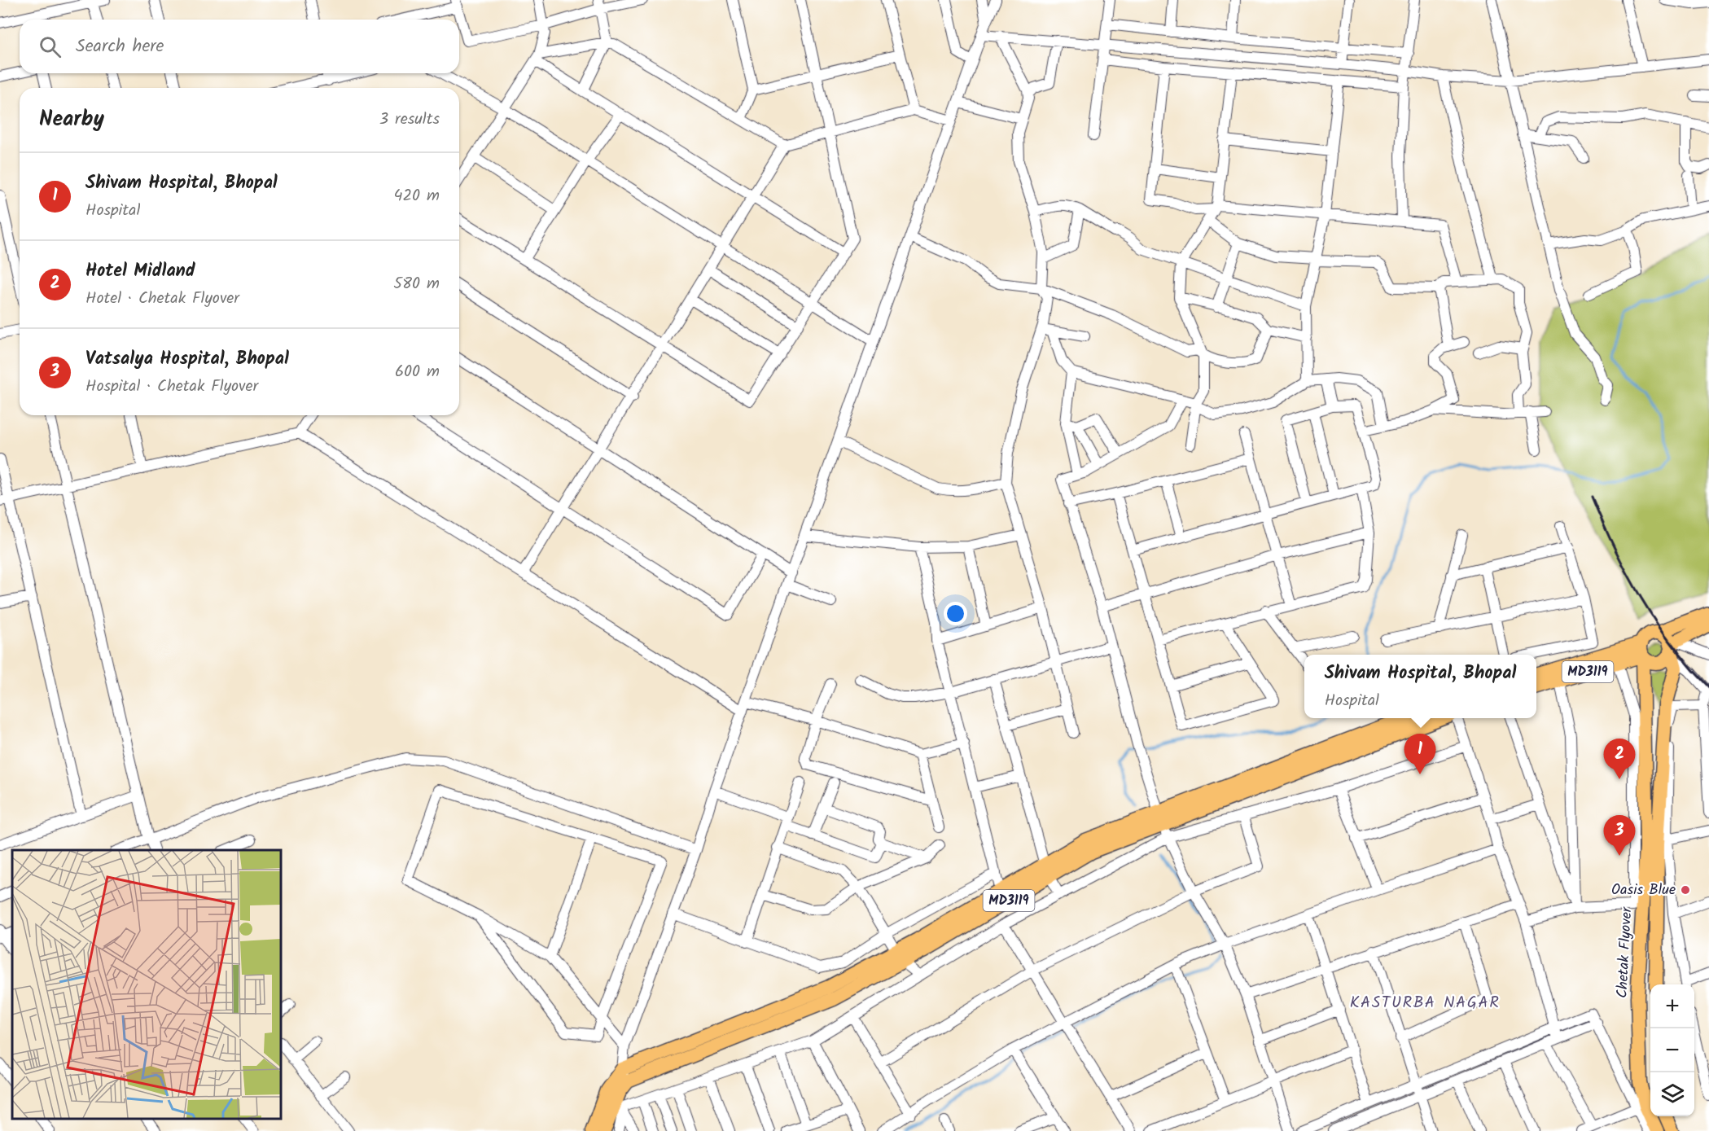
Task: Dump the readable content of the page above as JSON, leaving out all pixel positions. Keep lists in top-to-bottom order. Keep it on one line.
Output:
{"streets":{"main road":["MD3119","Chetak Flyover"]},"crossings":[["MD3119","Chetak Flyover"]],"districts":["KASTURBA NAGAR"],"places":["Oasis Blue"],"page":{"search":"Search here","heading":["Nearby","3 results"],"list":[{"mark":"1","name":"Shivam Hospital, Bhopal","note":"Hospital","value":"420 m"},{"mark":"2","name":"Hotel Midland","note":"Hotel · Chetak Flyover","value":"580 m"},{"mark":"3","name":"Vatsalya Hospital, Bhopal","note":"Hospital · Chetak Flyover","value":"600 m"}],"popup":["Shivam Hospital, Bhopal","Hospital"],"pins":["1","2","3"],"map_buttons":["+","−"]}}
